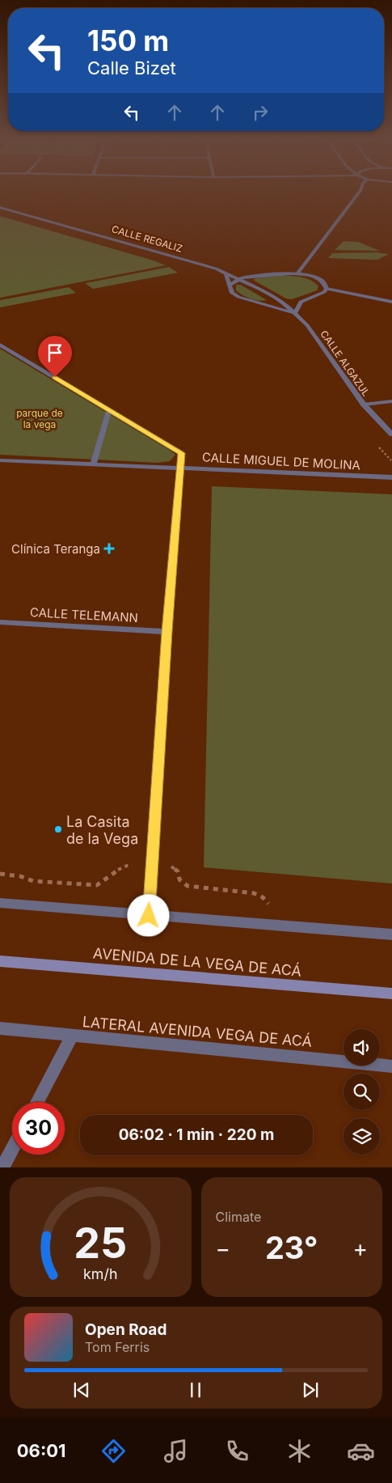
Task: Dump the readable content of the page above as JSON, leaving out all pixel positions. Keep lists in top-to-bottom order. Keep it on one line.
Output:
{"streets":{"main road":["AVENIDA DE LA VEGA DE ACÁ"],"street":["CALLE REGALIZ","CALLE ALGAZUL","CALLE MIGUEL DE MOLINA","CALLE TELEMANN","LATERAL AVENIDA VEGA DE ACÁ"]},"crossings":[["CALLE REGALIZ","CALLE ALGAZUL"]],"parks":["parque de la vega"],"places":{"health":["Clínica Teranga"],"other":["La Casita de la Vega"]},"page":{"turn":["150 m","Calle Bizet"],"limit":"30","trip":"06:02 · 1 min · 220 m","tile":"Climate","heat":["−","23°","+"],"song":["Open Road","Tom Ferris"],"tabs":"06:01","gauge":["25","km/h"]}}
